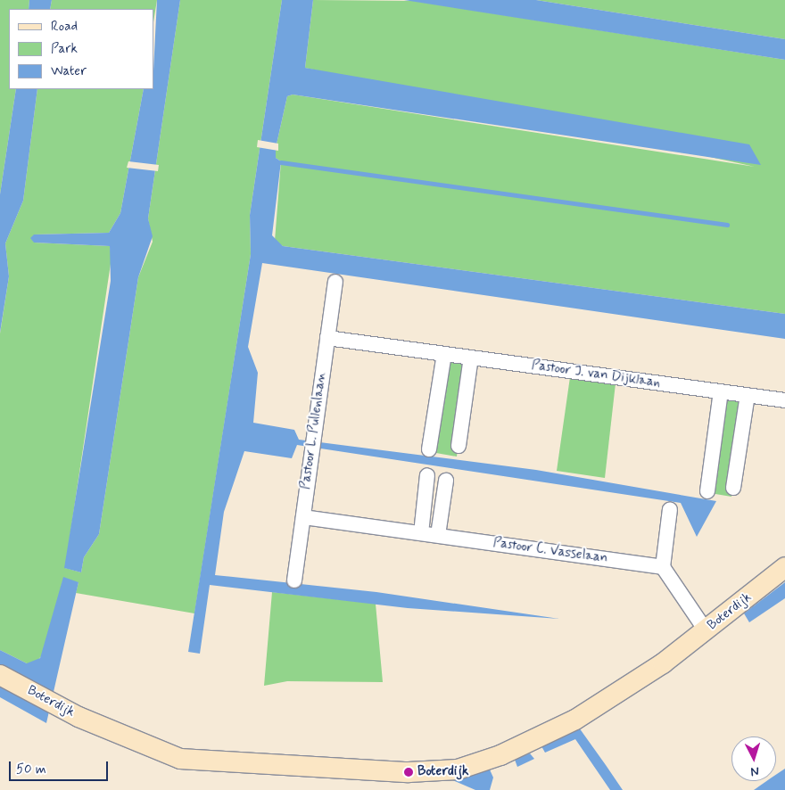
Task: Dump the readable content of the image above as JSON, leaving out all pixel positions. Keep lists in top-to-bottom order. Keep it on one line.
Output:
{"streets":{"street":["Pastoor J. van Dijklaan","Pastoor L. Pullenlaan","Pastoor C. Vasselaan","Boterdijk"]},"crossings":[["Pastoor J. van Dijklaan","Pastoor L. Pullenlaan"],["Pastoor L. Pullenlaan","Pastoor C. Vasselaan"]],"places":["Boterdijk"],"legend":["Road","Park","Water"],"scale_bar":"50 m","north":"bottom"}
